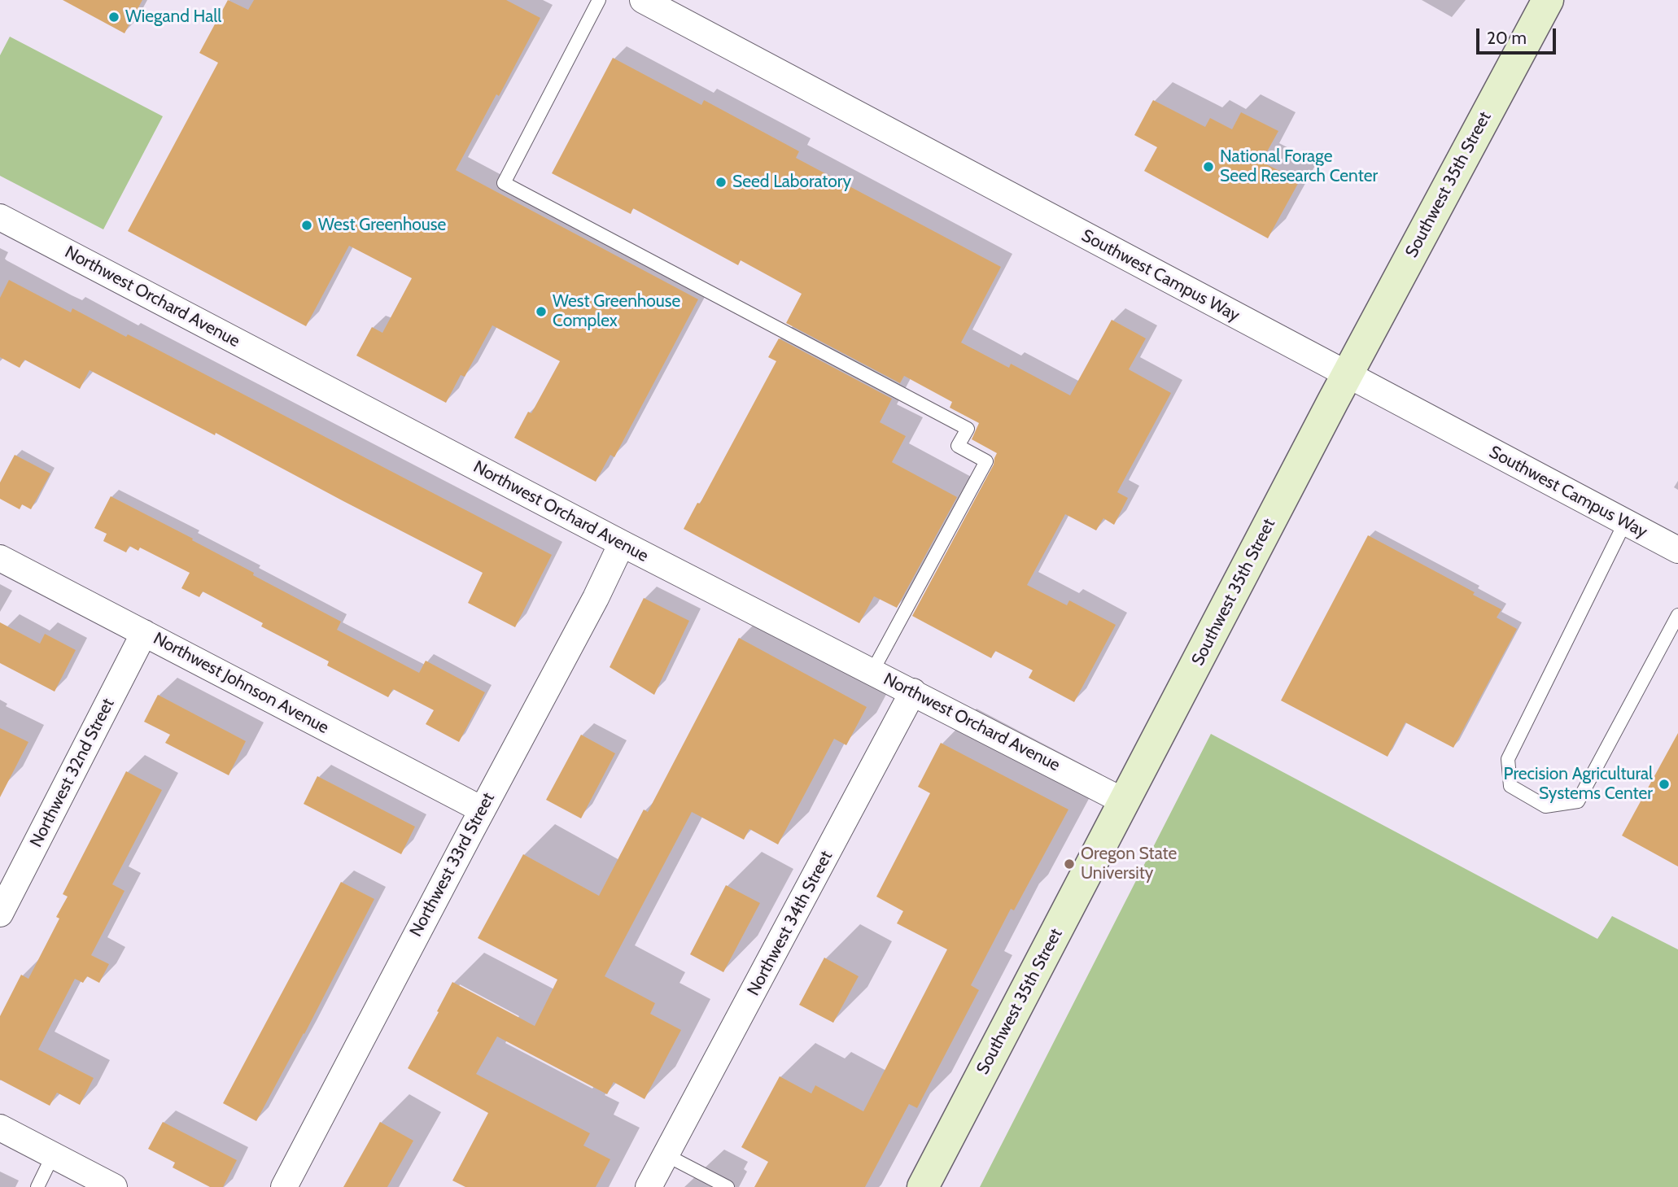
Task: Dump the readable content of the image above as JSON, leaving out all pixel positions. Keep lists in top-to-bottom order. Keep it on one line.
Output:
{"streets":{"main road":["Southwest 35th Street"],"street":["Southwest Campus Way","Northwest Orchard Avenue","Northwest Johnson Avenue","Northwest 32nd Street","Northwest 33rd Street","Northwest 34th Street"]},"crossings":[["Southwest 35th Street","Southwest Campus Way"],["Southwest 35th Street","Northwest Orchard Avenue"],["Northwest Orchard Avenue","Northwest 33rd Street"],["Northwest Orchard Avenue","Northwest 34th Street"],["Northwest Johnson Avenue","Northwest 32nd Street"],["Northwest Johnson Avenue","Northwest 33rd Street"]],"places":["Wiegand Hall","National Forage Seed Research Center","Seed Laboratory","West Greenhouse","West Greenhouse Complex","Precision Agricultural Systems Center","Oregon State University"],"scale_bar":"20 m"}
